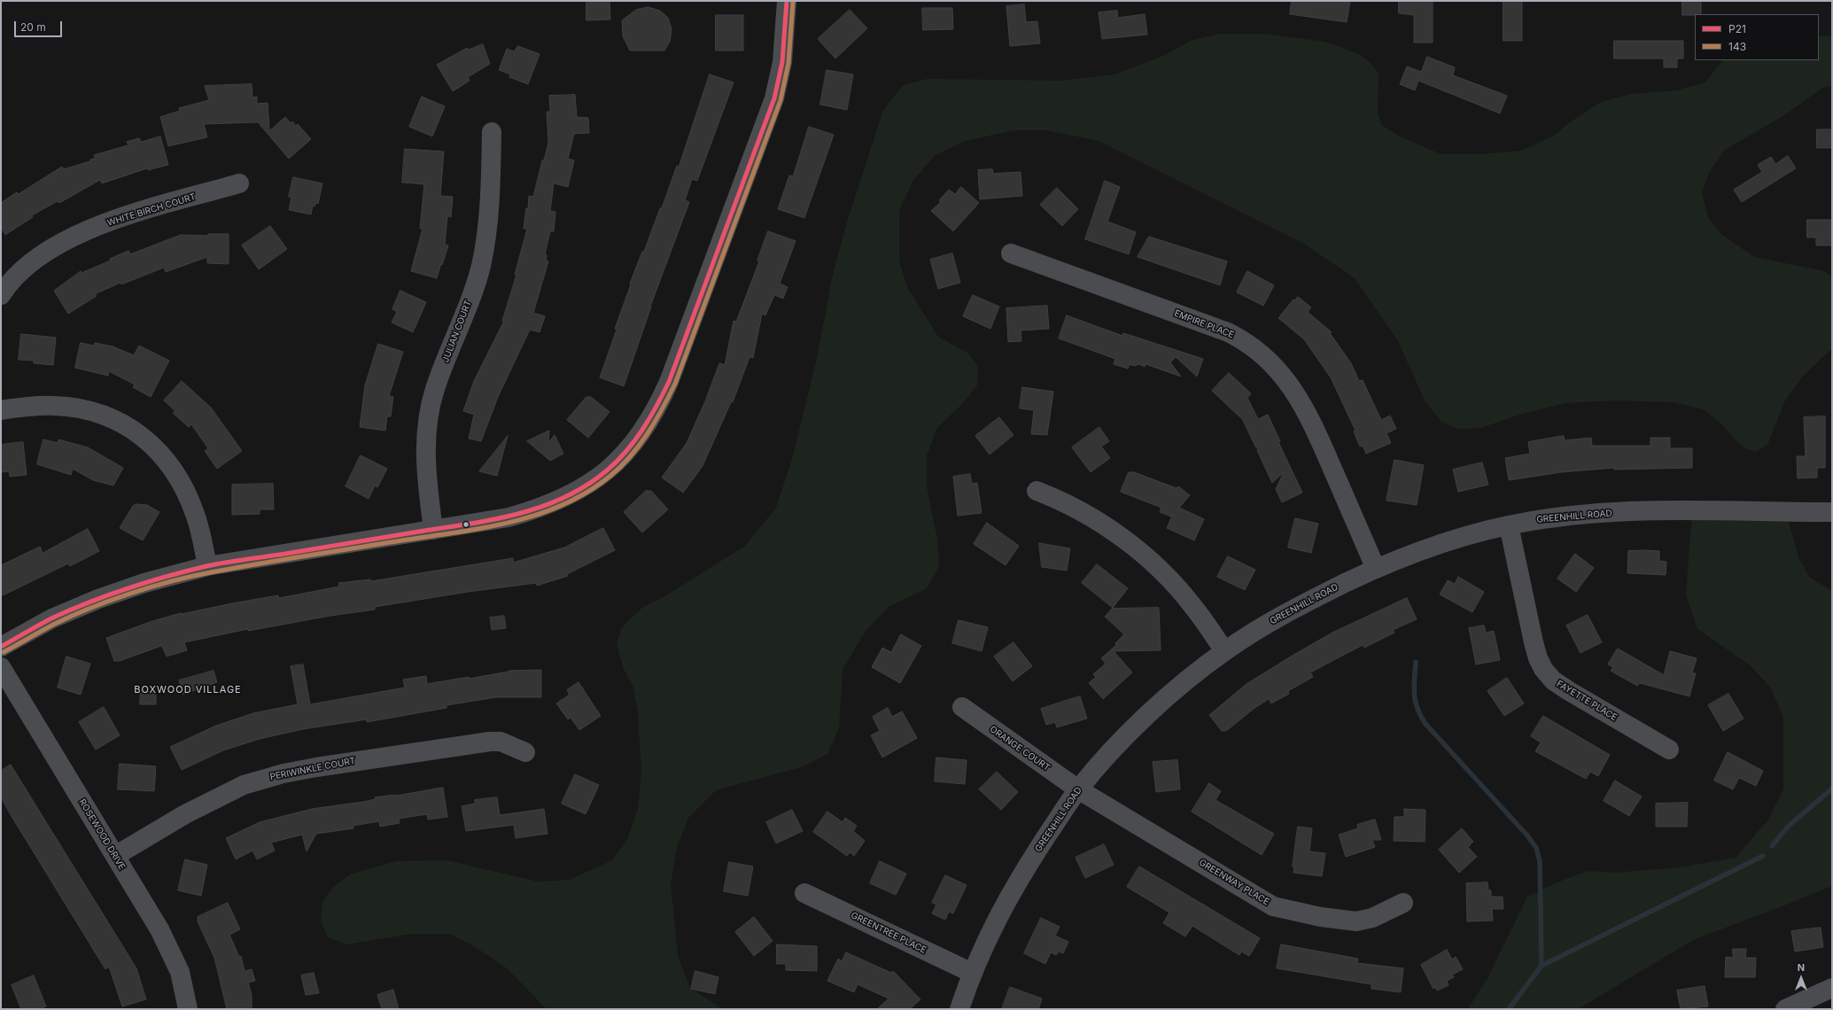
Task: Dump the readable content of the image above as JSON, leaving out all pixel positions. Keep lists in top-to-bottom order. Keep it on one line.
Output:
{"streets":{"street":["WHITE BIRCH COURT","EMPIRE PLACE","JULIAN COURT","GREENHILL ROAD","FAYETTE PLACE","ORANGE COURT","PERIWINKLE COURT","ROSEWOOD DRIVE","GREENWAY PLACE","GREENTREE PLACE"]},"crossings":[["EMPIRE PLACE","GREENHILL ROAD"],["GREENHILL ROAD","FAYETTE PLACE"],["GREENHILL ROAD","ORANGE COURT"],["GREENHILL ROAD","GREENWAY PLACE"],["GREENHILL ROAD","GREENTREE PLACE"],["ORANGE COURT","GREENWAY PLACE"],["PERIWINKLE COURT","ROSEWOOD DRIVE"]],"districts":["BOXWOOD VILLAGE"],"lines":["transit line P21","transit line 143"],"legend":["P21","143"],"scale_bar":"20 m","north":"top"}
